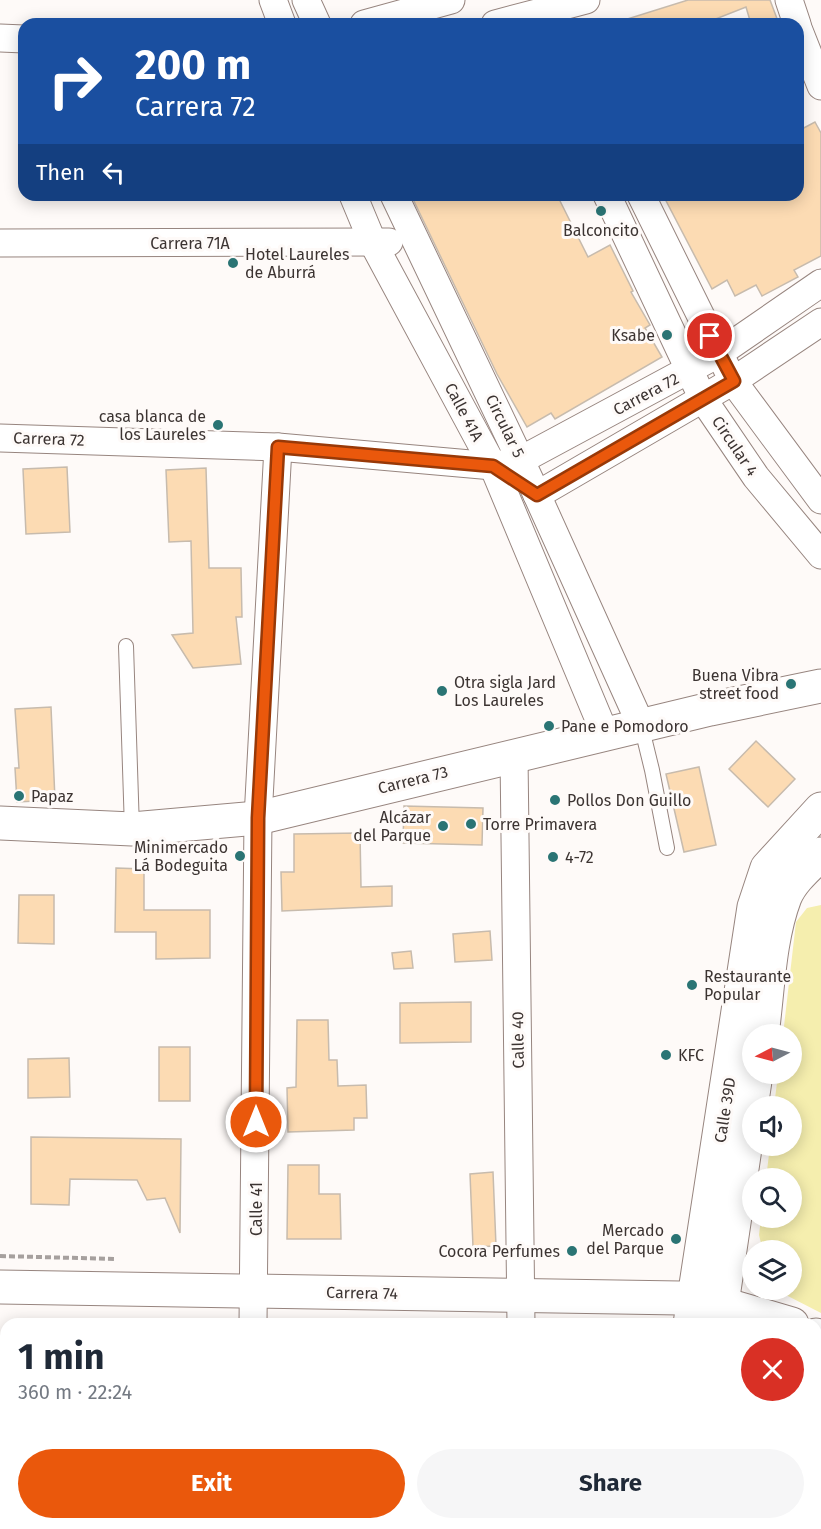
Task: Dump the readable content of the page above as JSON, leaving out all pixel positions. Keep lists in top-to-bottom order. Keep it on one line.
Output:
{"streets":{"street":["Carrera 71A","Carrera 72","Calle 41A","Circular 5","Circular 4","Carrera 73","Calle 40","Calle 39D","Calle 41","Carrera 74"]},"crossings":[["Carrera 71A","Calle 41A"],["Carrera 71A","Circular 5"],["Carrera 72","Calle 41A"],["Carrera 72","Circular 5"],["Carrera 72","Circular 4"],["Carrera 72","Calle 41"],["Calle 41A","Carrera 73"],["Circular 5","Carrera 73"],["Carrera 73","Calle 40"],["Carrera 73","Calle 41"],["Calle 40","Carrera 74"],["Calle 39D","Carrera 74"],["Calle 41","Carrera 74"]],"places":["Balconcito","Hotel Laureles de Aburrá","Ksabe","casa blanca de los Laureles","Buena Vibra street food","Otra sigla Jard Los Laureles","Pane e Pomodoro","Papaz","Pollos Don Guillo","Torre Primavera","Alcázar del Parque","Minimercado Lá Bodeguita","4-72","Restaurante Popular","KFC","Mercado del Parque","Cocora Perfumes"],"north":"left","page":{"turn":["200 m","Carrera 72"],"then":"Then","heading":["1 min","360 m · 22:24"],"buttons":["Exit","Share"]}}
